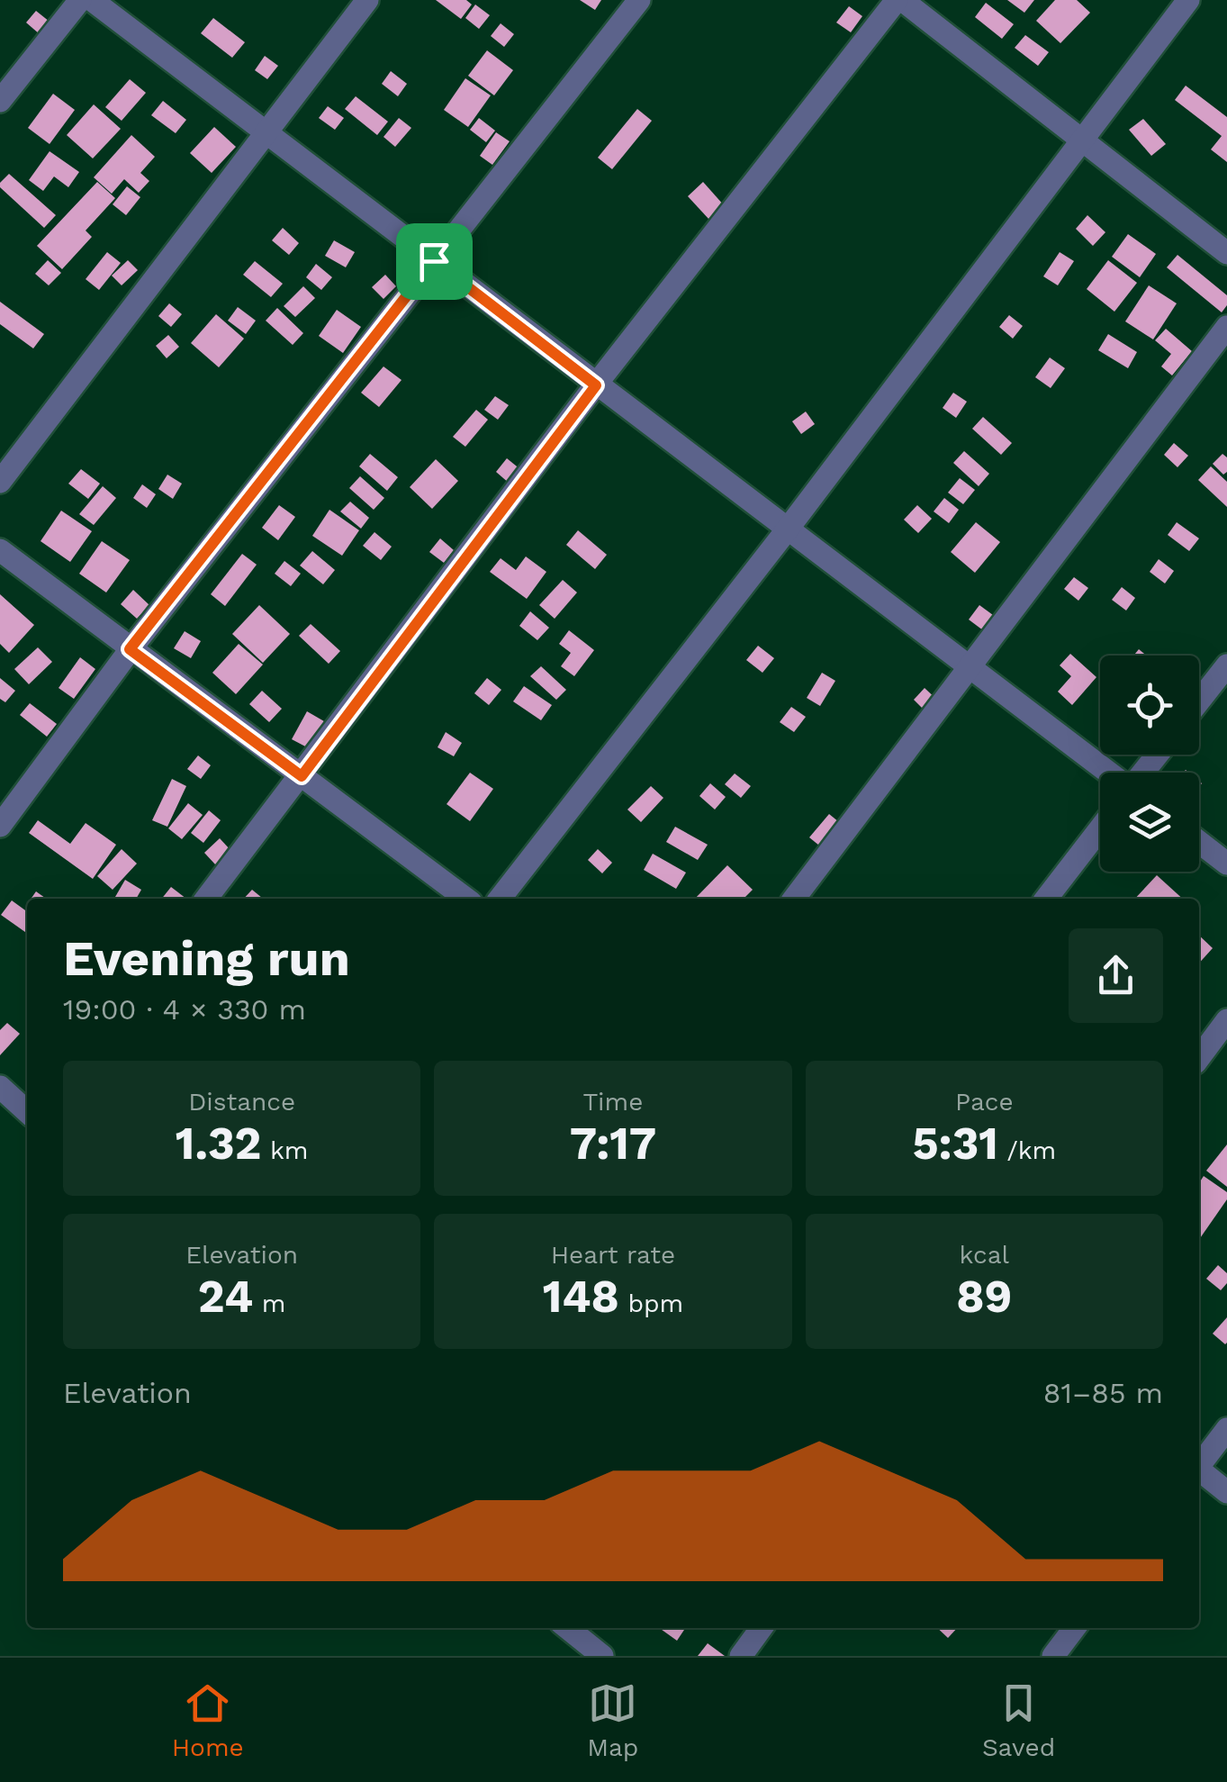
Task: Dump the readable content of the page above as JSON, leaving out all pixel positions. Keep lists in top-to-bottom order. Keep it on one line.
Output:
{"page":{"heading":["Evening run","19:00 · 4 × 330 m"],"stats":[["Distance","1.32 km"],["Time","7:17"],["Pace","5:31 /km"],["Elevation","24 m"],["Heart rate","148 bpm"],["kcal","89"]],"chart":["Elevation","81–85 m"],"tabs":["Home","Map","Saved"]}}
